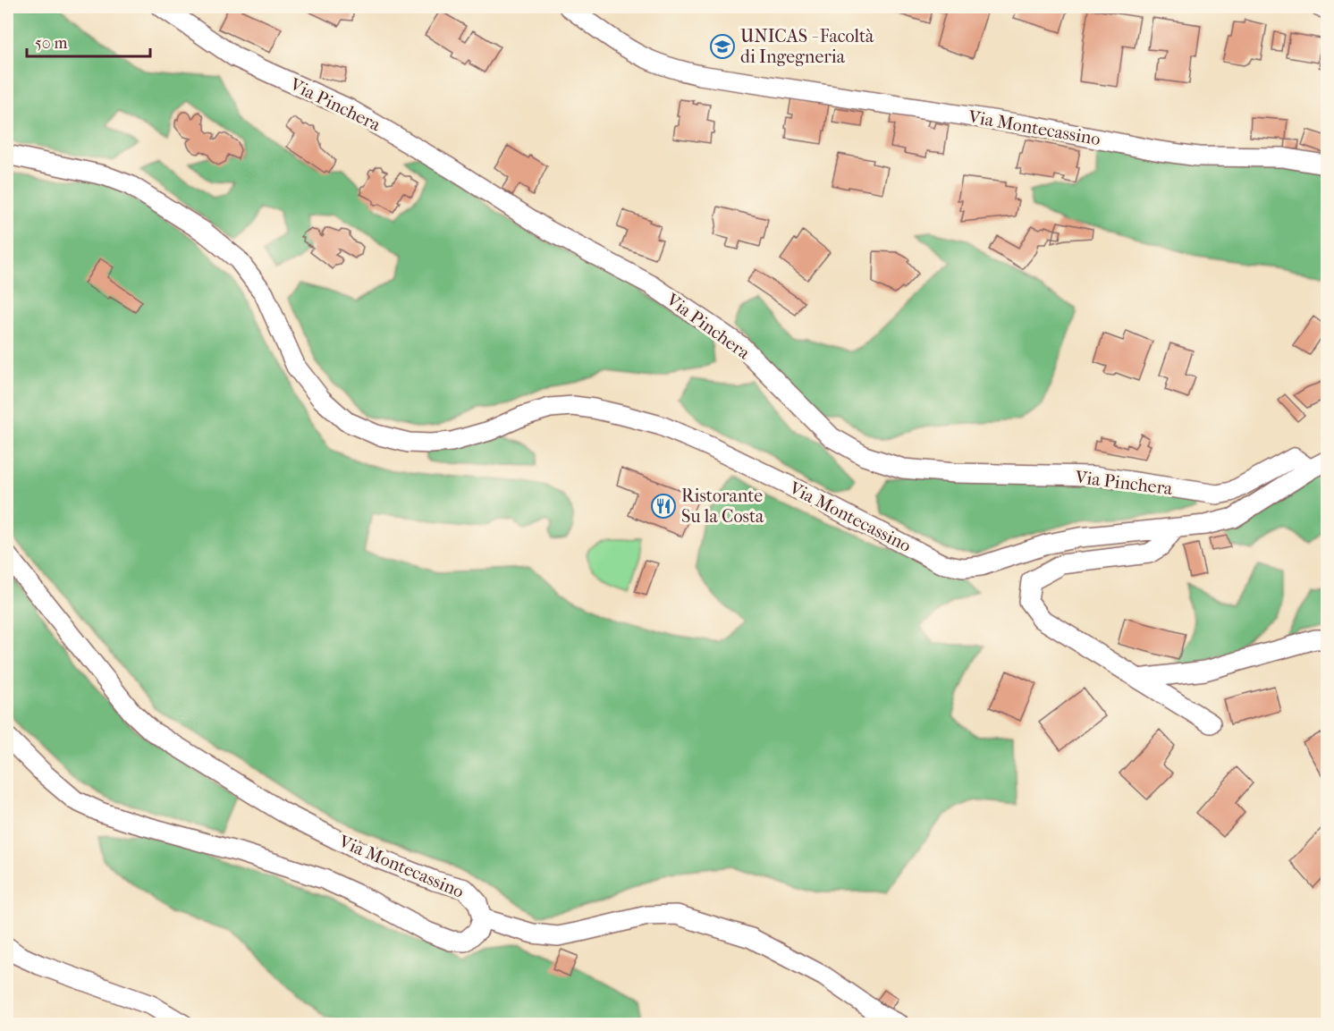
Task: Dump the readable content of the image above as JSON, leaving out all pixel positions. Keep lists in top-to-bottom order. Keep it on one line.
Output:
{"streets":{"street":["Via Pinchera","Via Montecassino"]},"crossings":[["Via Pinchera","Via Montecassino"]],"places":{"school or university":["UNICAS - Facoltà di Ingegneria"],"restaurant":["Ristorante Su la Costa"]},"scale_bar":"50 m"}
